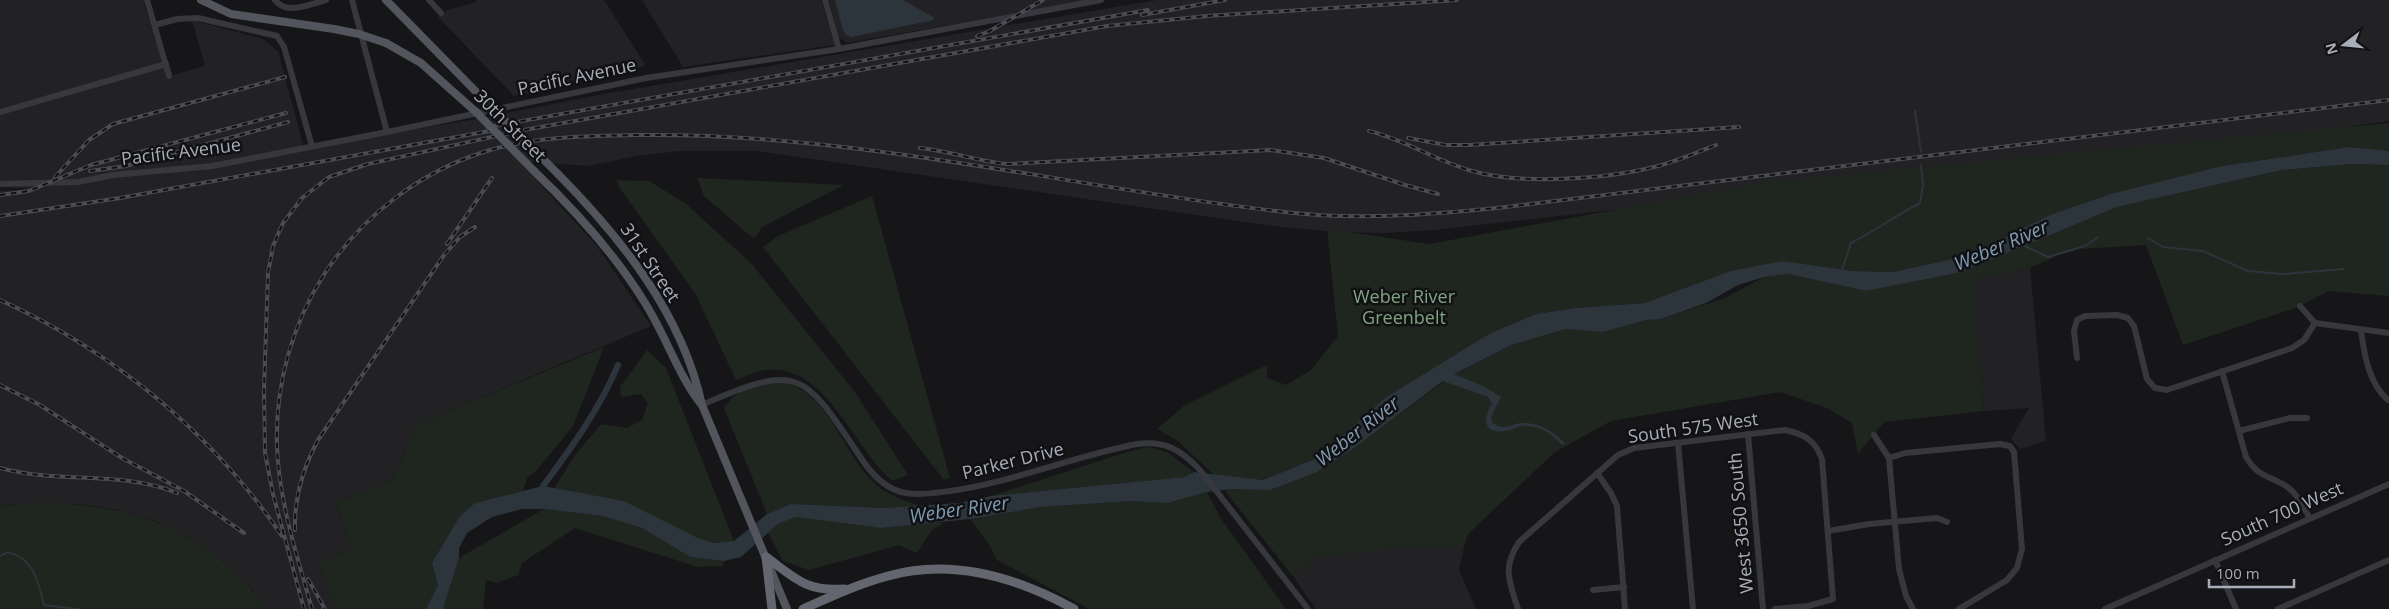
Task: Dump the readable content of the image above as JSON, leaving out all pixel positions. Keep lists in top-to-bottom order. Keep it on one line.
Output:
{"streets":{"main road":["30th Street","31st Street"],"street":["Pacific Avenue","South 575 West","Parker Drive","South 700 West","West 3650 South"]},"crossings":[["30th Street","31st Street"],["30th Street","Parker Drive"],["31st Street","Parker Drive"],["South 575 West","West 3650 South"]],"water":["Weber River"],"parks":["Weber River Greenbelt"],"scale_bar":"100 m","north":"left"}
